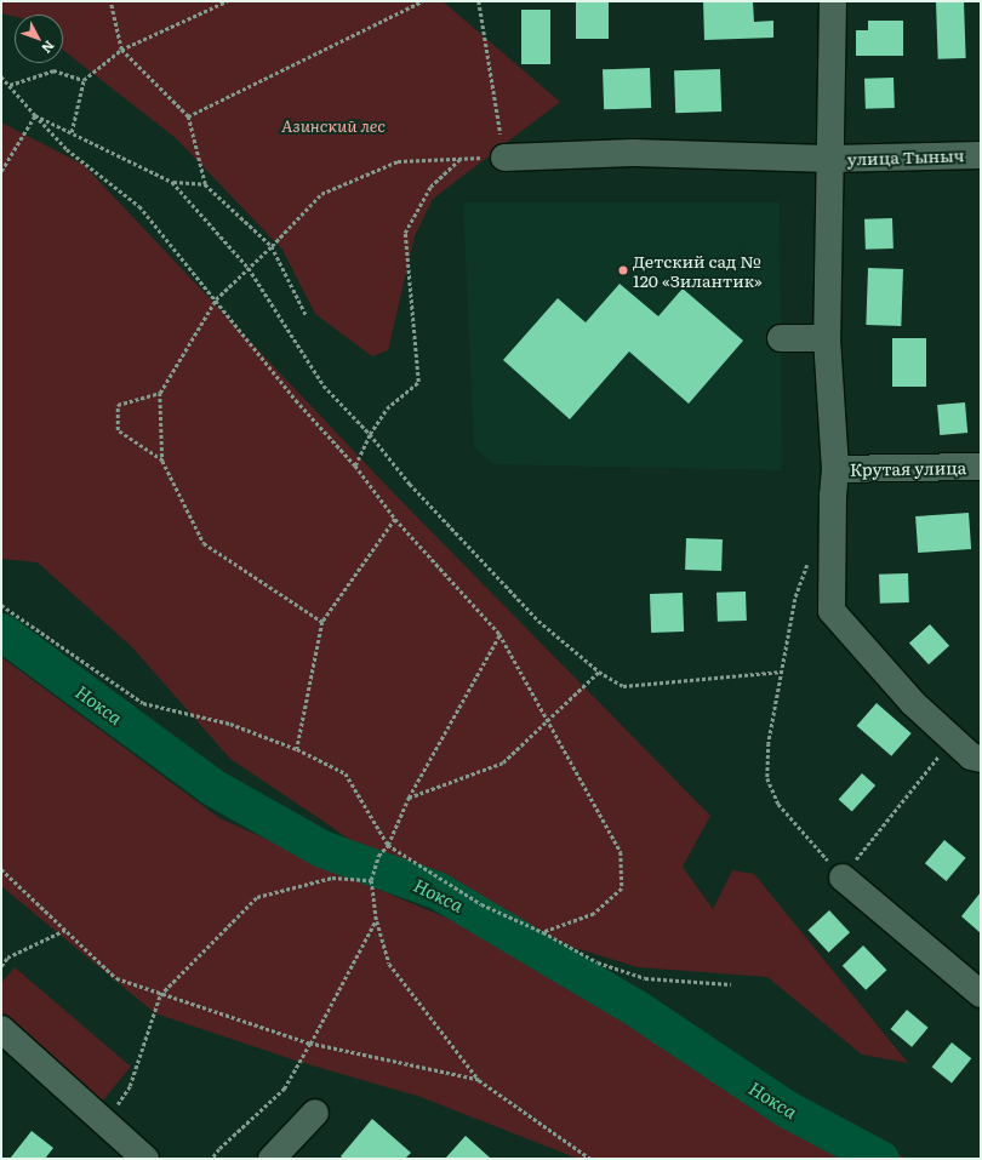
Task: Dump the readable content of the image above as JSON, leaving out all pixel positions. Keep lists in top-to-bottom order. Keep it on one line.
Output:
{"streets":{"street":["улица Тыныч","Крутая улица"]},"water":["Нокса"],"parks":["Азинский лес"],"places":["Детский сад № 120 «Зилантик»"],"north":"bottom right"}
